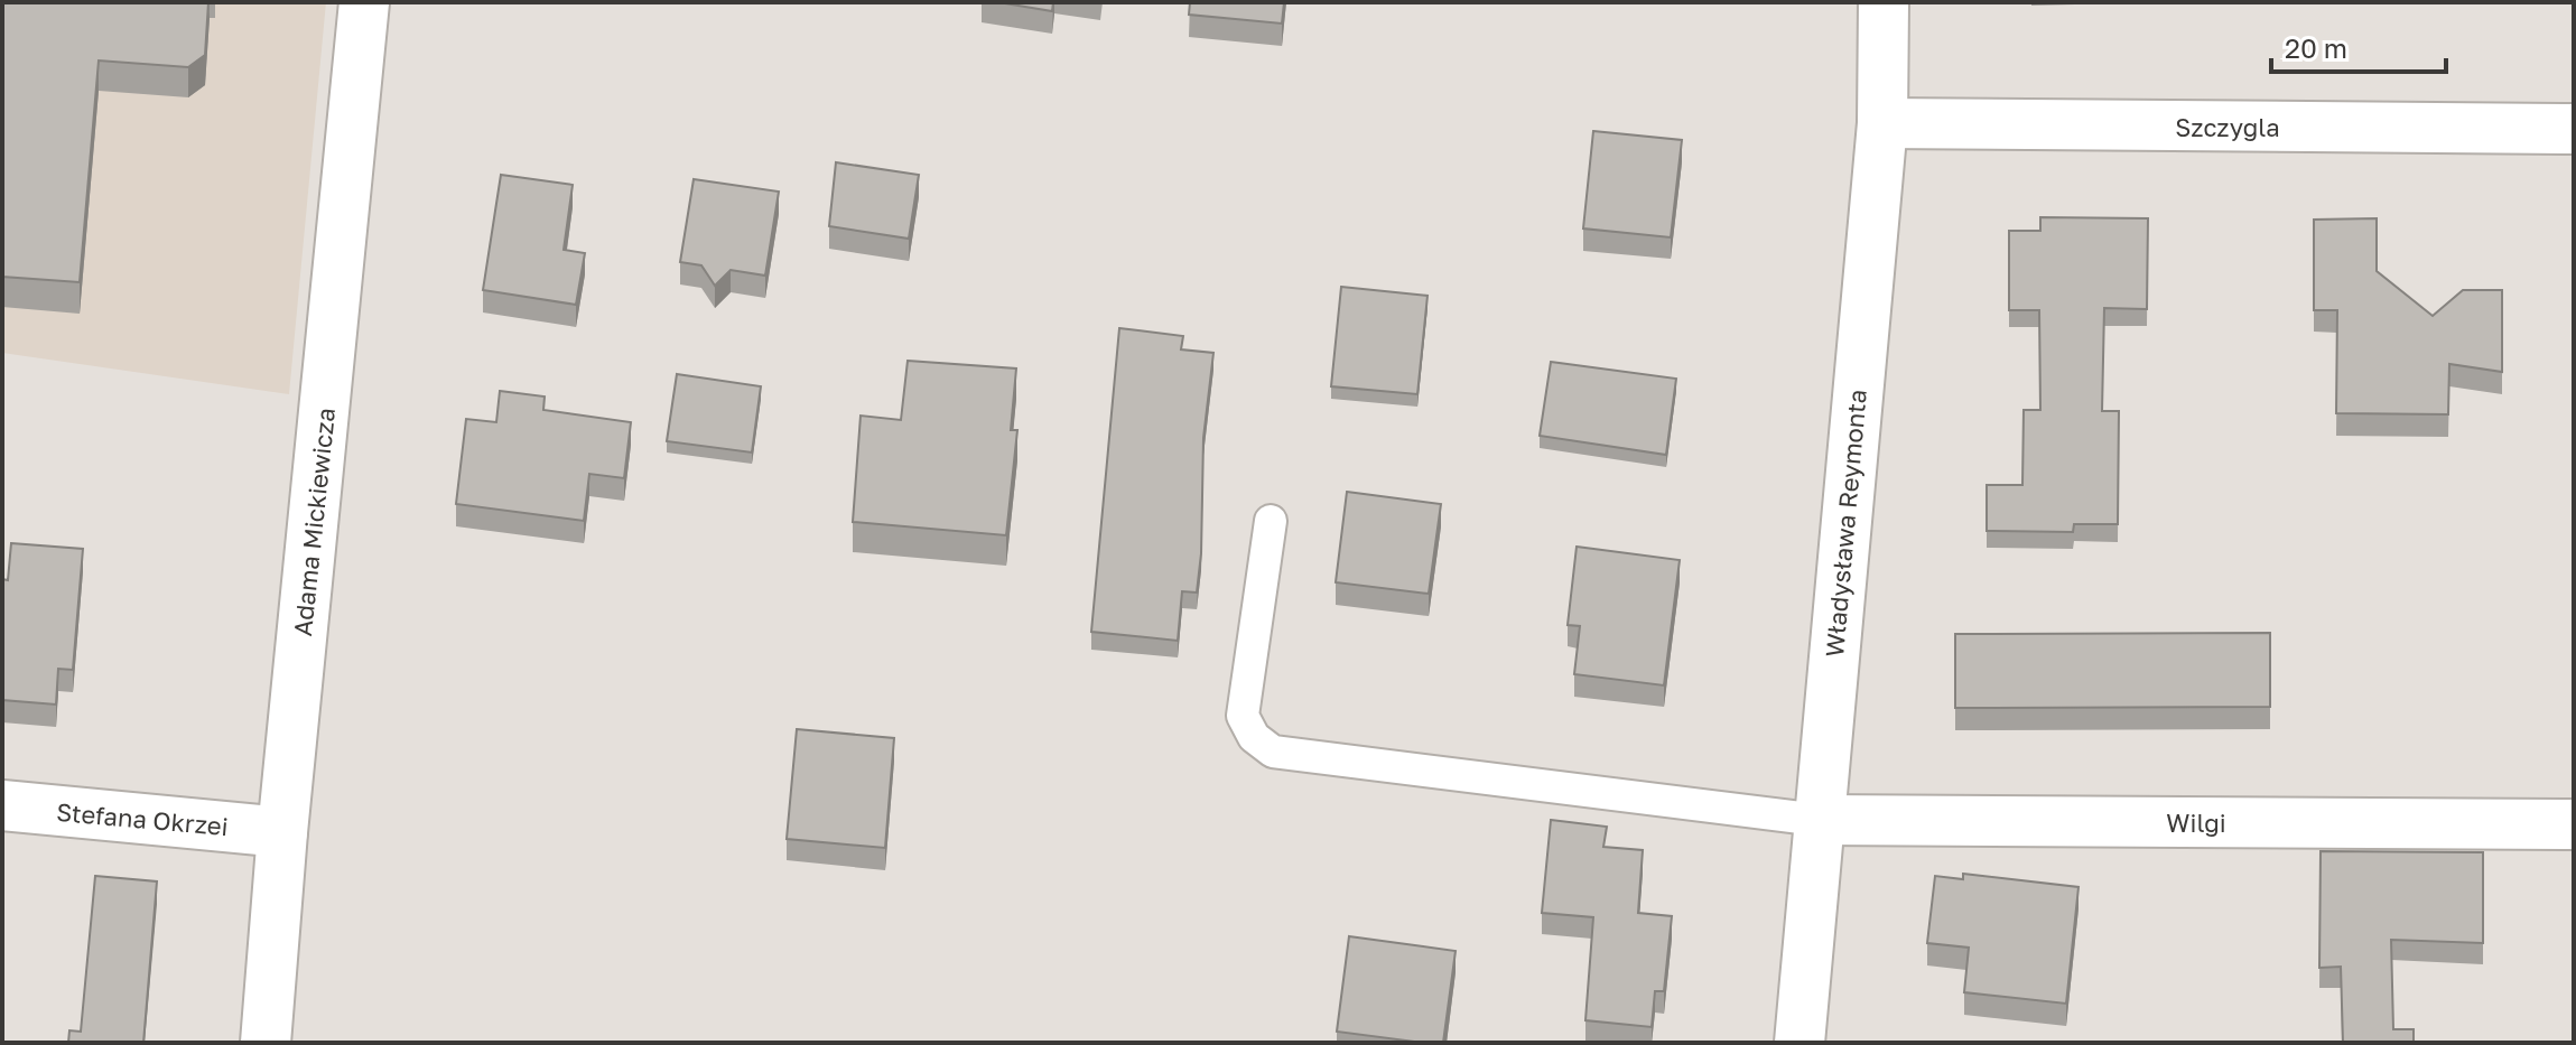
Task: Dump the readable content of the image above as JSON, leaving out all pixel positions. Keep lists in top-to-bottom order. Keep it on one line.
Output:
{"streets":{"street":["Szczygla","Adama Mickiewicza","Władysława Reymonta","Stefana Okrzei","Wilgi"]},"crossings":[["Szczygla","Władysława Reymonta"],["Adama Mickiewicza","Stefana Okrzei"],["Władysława Reymonta","Wilgi"]],"scale_bar":"20 m"}
